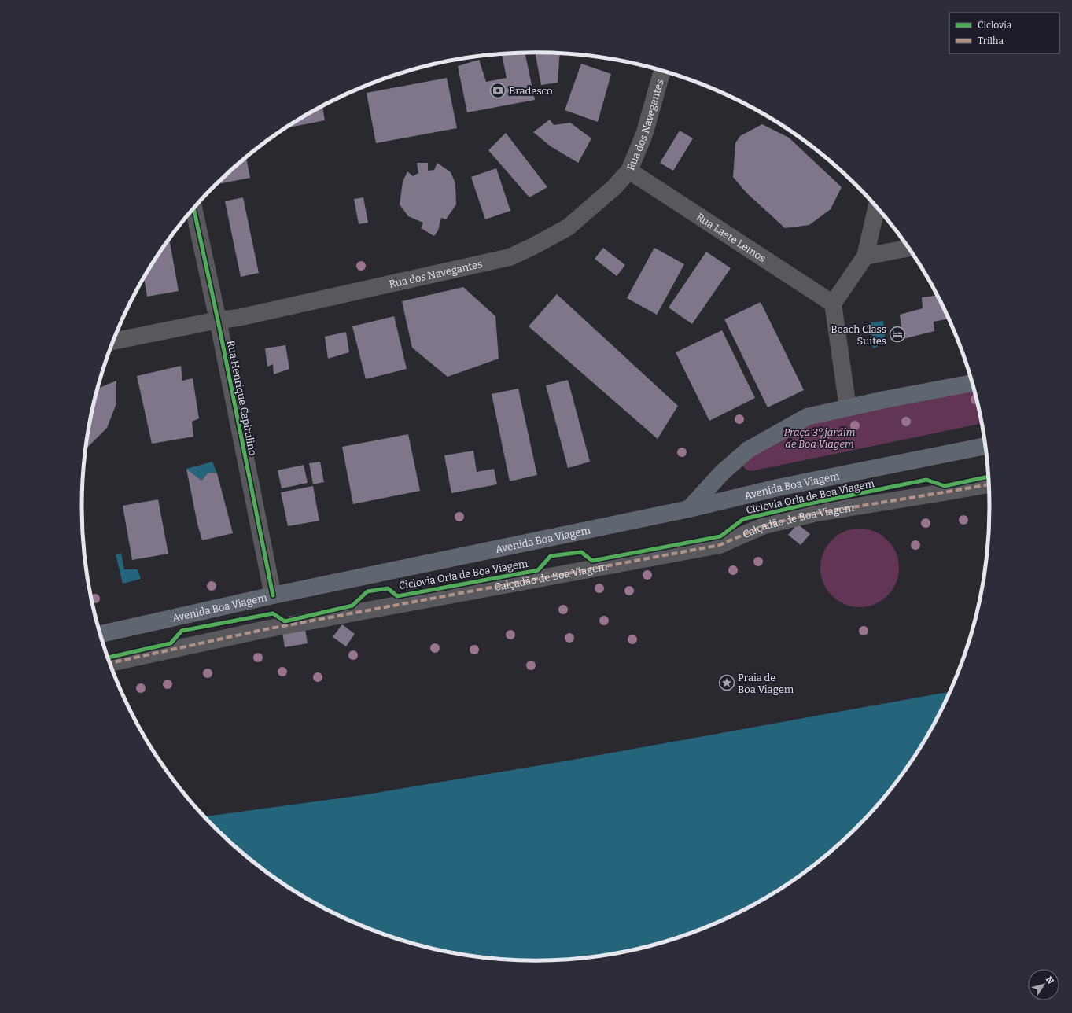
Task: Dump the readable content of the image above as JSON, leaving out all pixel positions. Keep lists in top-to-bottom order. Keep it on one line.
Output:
{"streets":{"main road":["Avenida Boa Viagem"],"street":["Rua dos Navegantes","Rua Laete Lemos","Rua Henrique Capitulino","Calçadão de Boa Viagem"],"cycle path":["Ciclovia Orla de Boa Viagem"]},"crossings":[["Rua dos Navegantes","Rua Laete Lemos"],["Rua dos Navegantes","Rua Henrique Capitulino"],["Rua Henrique Capitulino","Avenida Boa Viagem"]],"parks":["Praça 3º jardim de Boa Viagem"],"places":{"bank":["Bradesco"],"hotel":["Beach Class Suites"],"place":["Praia de Boa Viagem"]},"legend":["Ciclovia","Trilha"],"north":"top right"}
